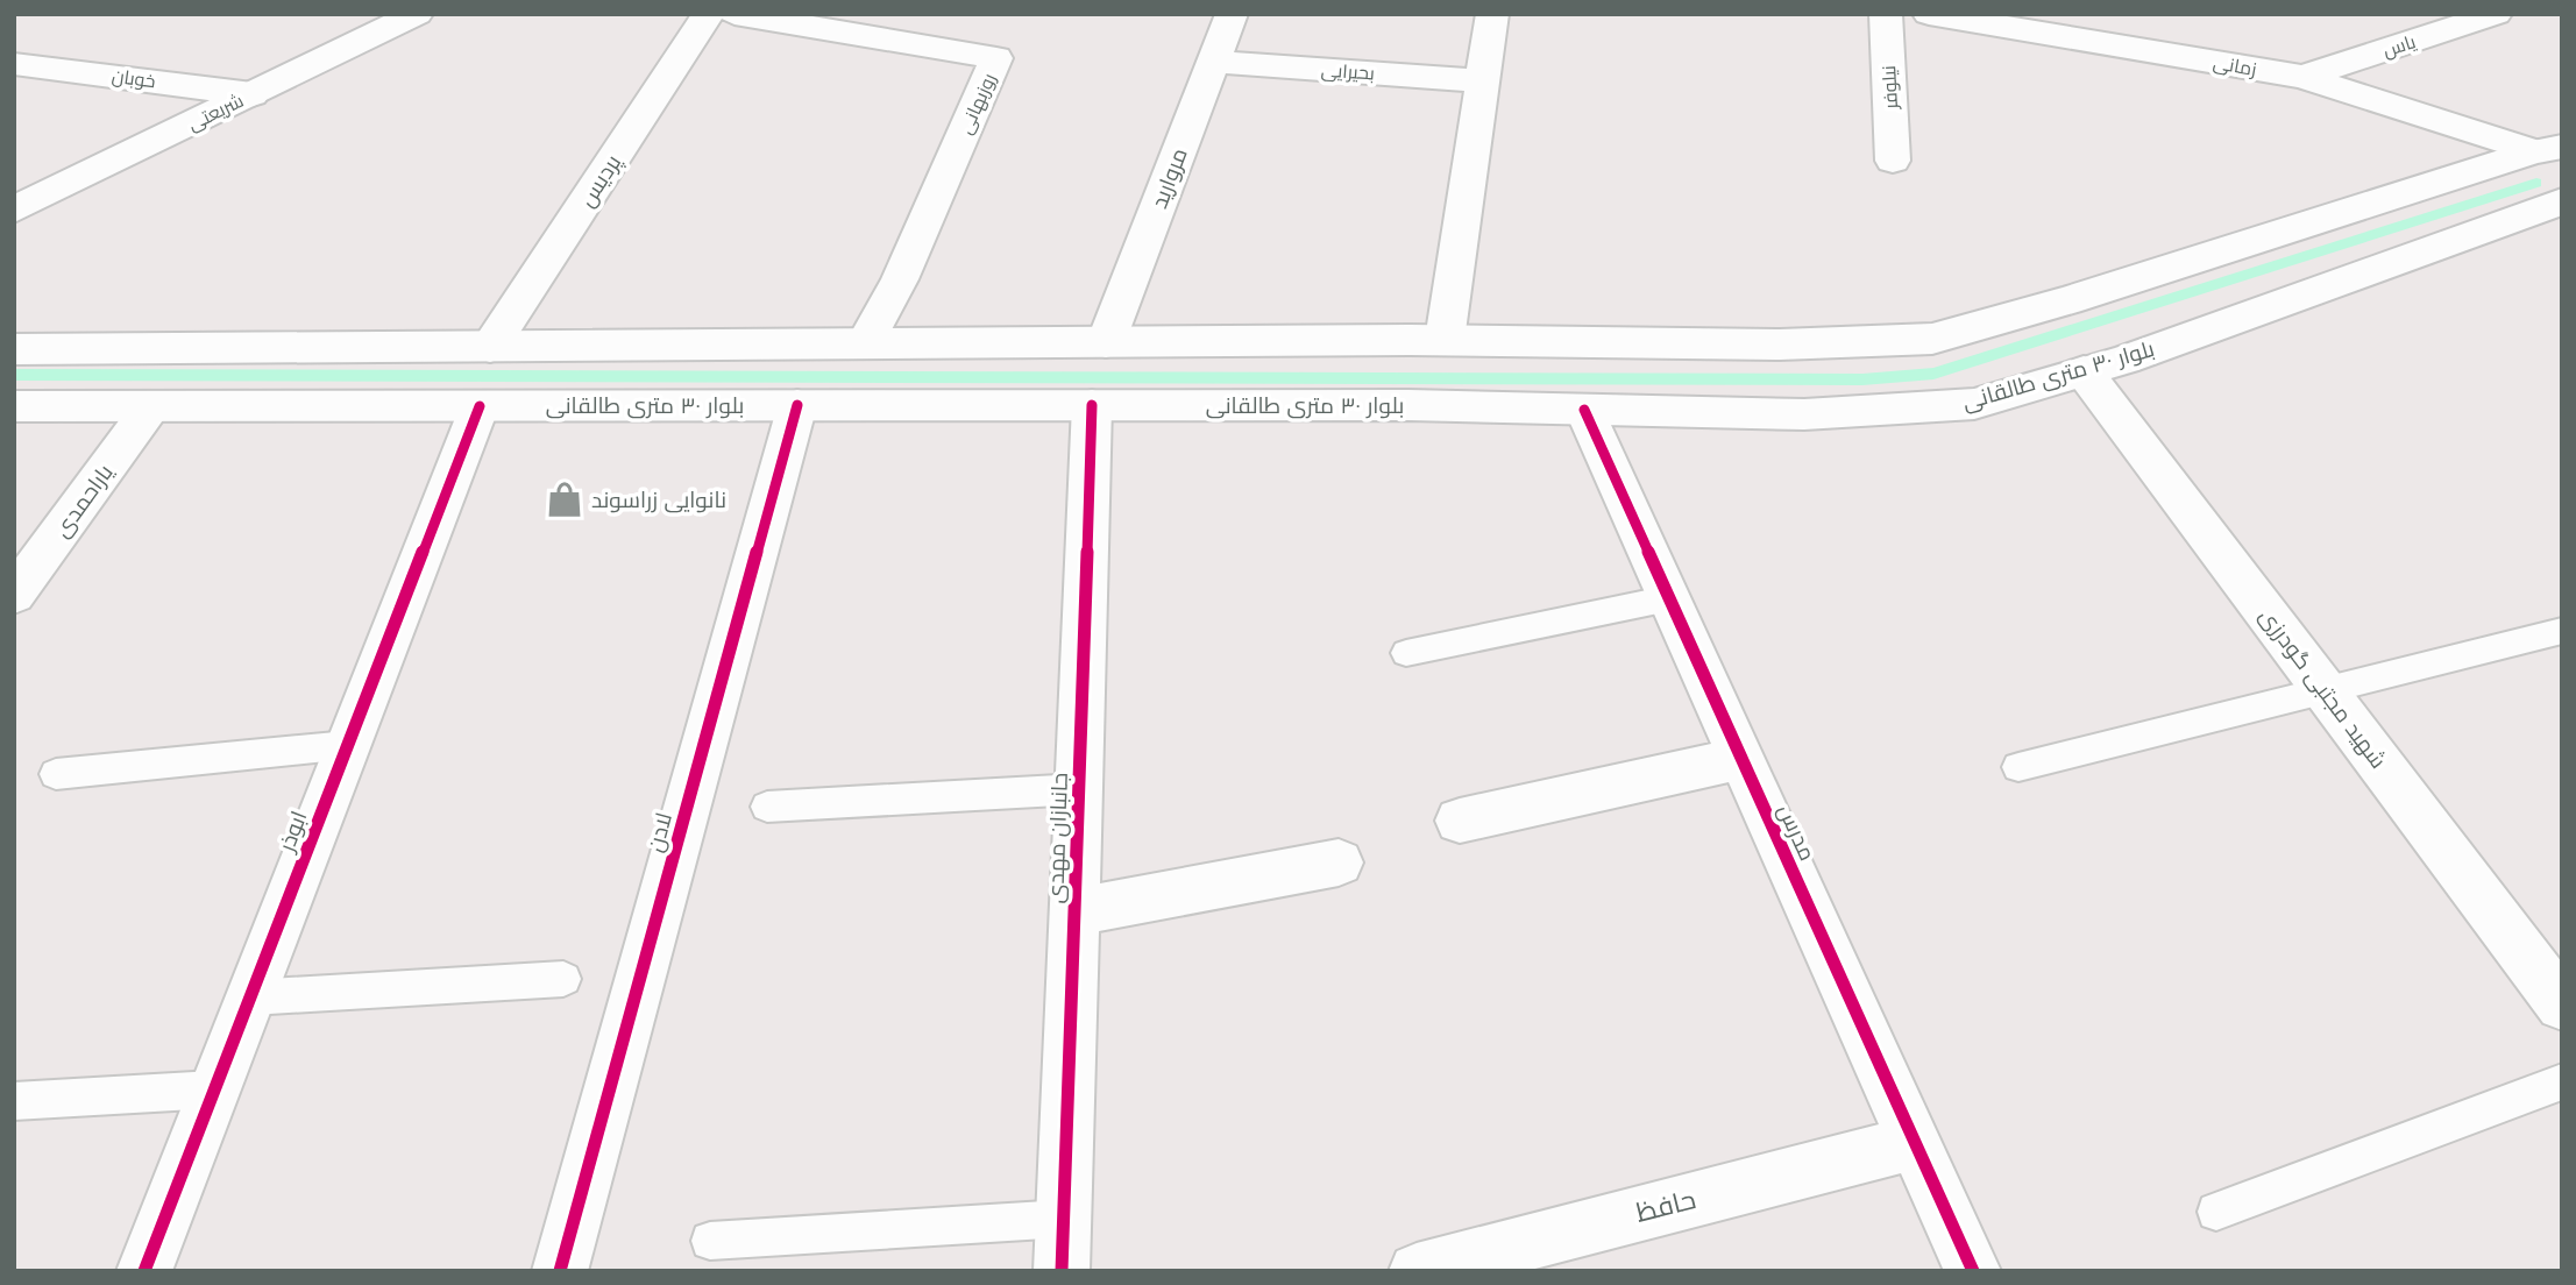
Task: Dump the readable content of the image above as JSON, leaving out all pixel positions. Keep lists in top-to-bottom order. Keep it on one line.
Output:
{"streets":{"street":["یاس","زمانی","بحیرایی","خوبان","نیلوفر","روزبهانی","شریعتی","مروارید","پردیس","بلوار ۳۰ متری طالقانی","یاراحمدی","شهید مجتبی گودرزی","ابوذر","لادن","مدرس","جانبازان مهدی","حافظ"]},"crossings":[["یاس","زمانی"],["بحیرایی","مروارید"],["خوبان","شریعتی"],["بلوار ۳۰ متری طالقانی","یاراحمدی"],["بلوار ۳۰ متری طالقانی","شهید مجتبی گودرزی"],["بلوار ۳۰ متری طالقانی","ابوذر"],["بلوار ۳۰ متری طالقانی","لادن"],["بلوار ۳۰ متری طالقانی","مدرس"],["بلوار ۳۰ متری طالقانی","جانبازان مهدی"],["مدرس","حافظ"]],"places":{"shop":["نانوایی زراسوند"]}}
